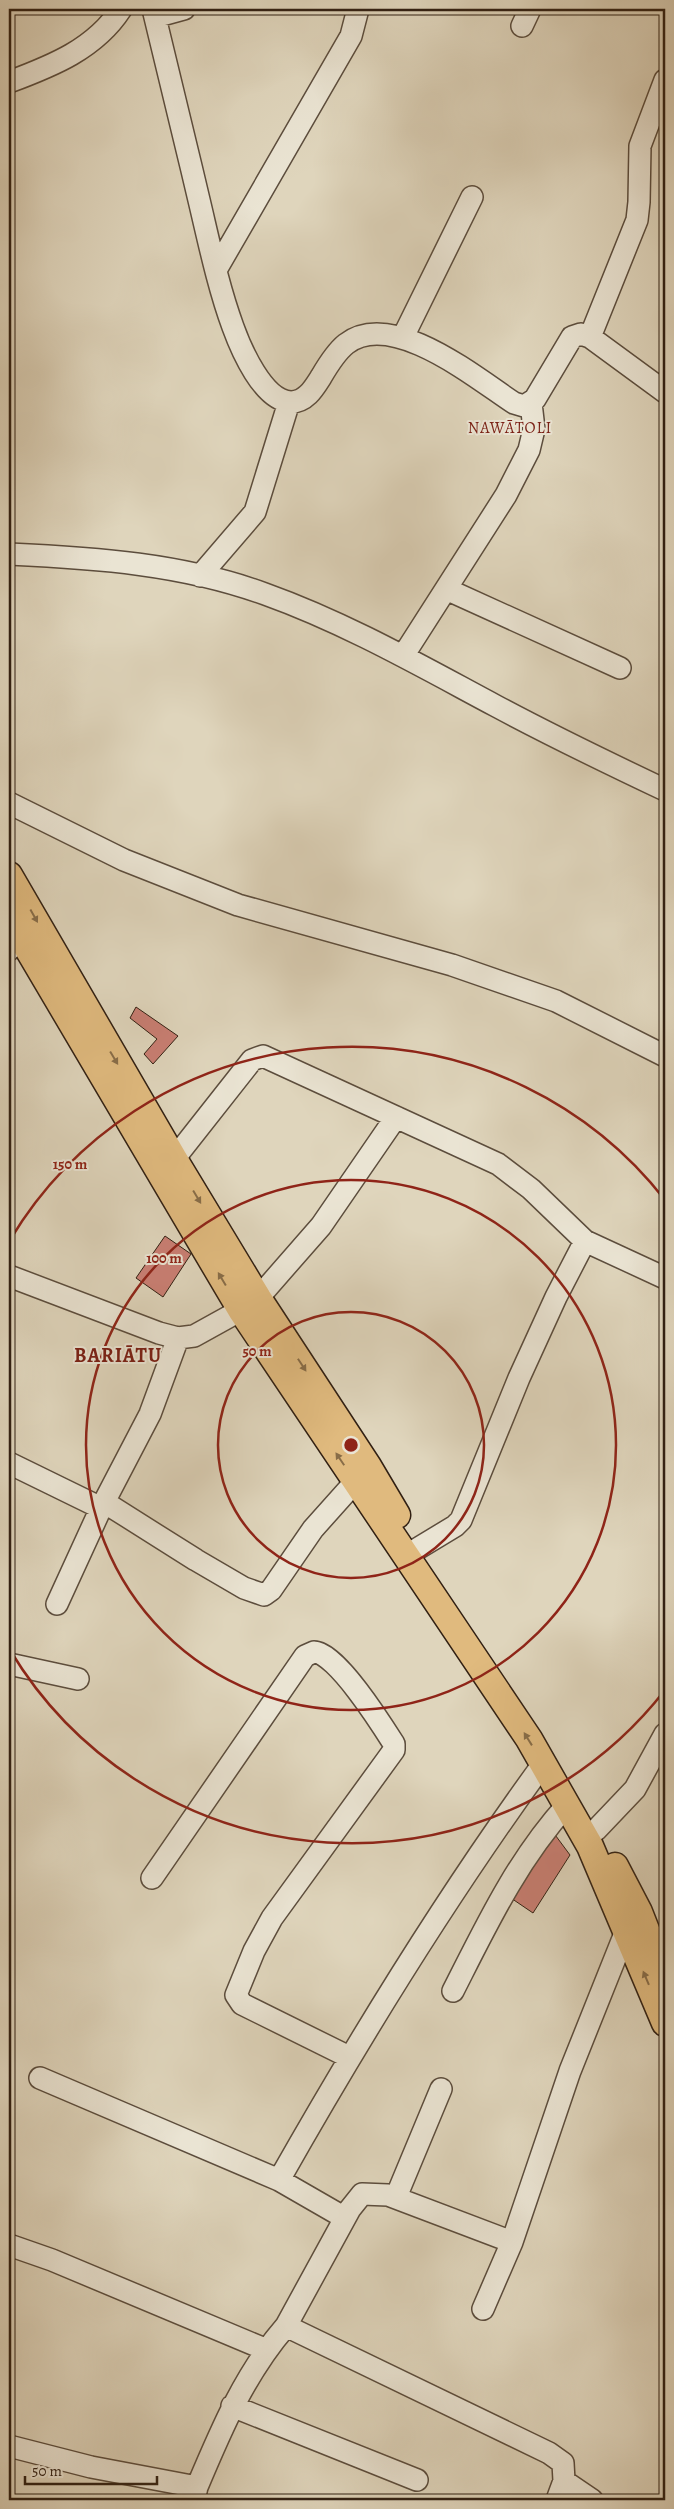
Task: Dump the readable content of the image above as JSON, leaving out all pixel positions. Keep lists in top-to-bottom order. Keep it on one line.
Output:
{"districts":["NAWĀTOLI","BARIĀTU"],"scale_bar":"50 m","rings":["150 m","100 m","50 m"]}
